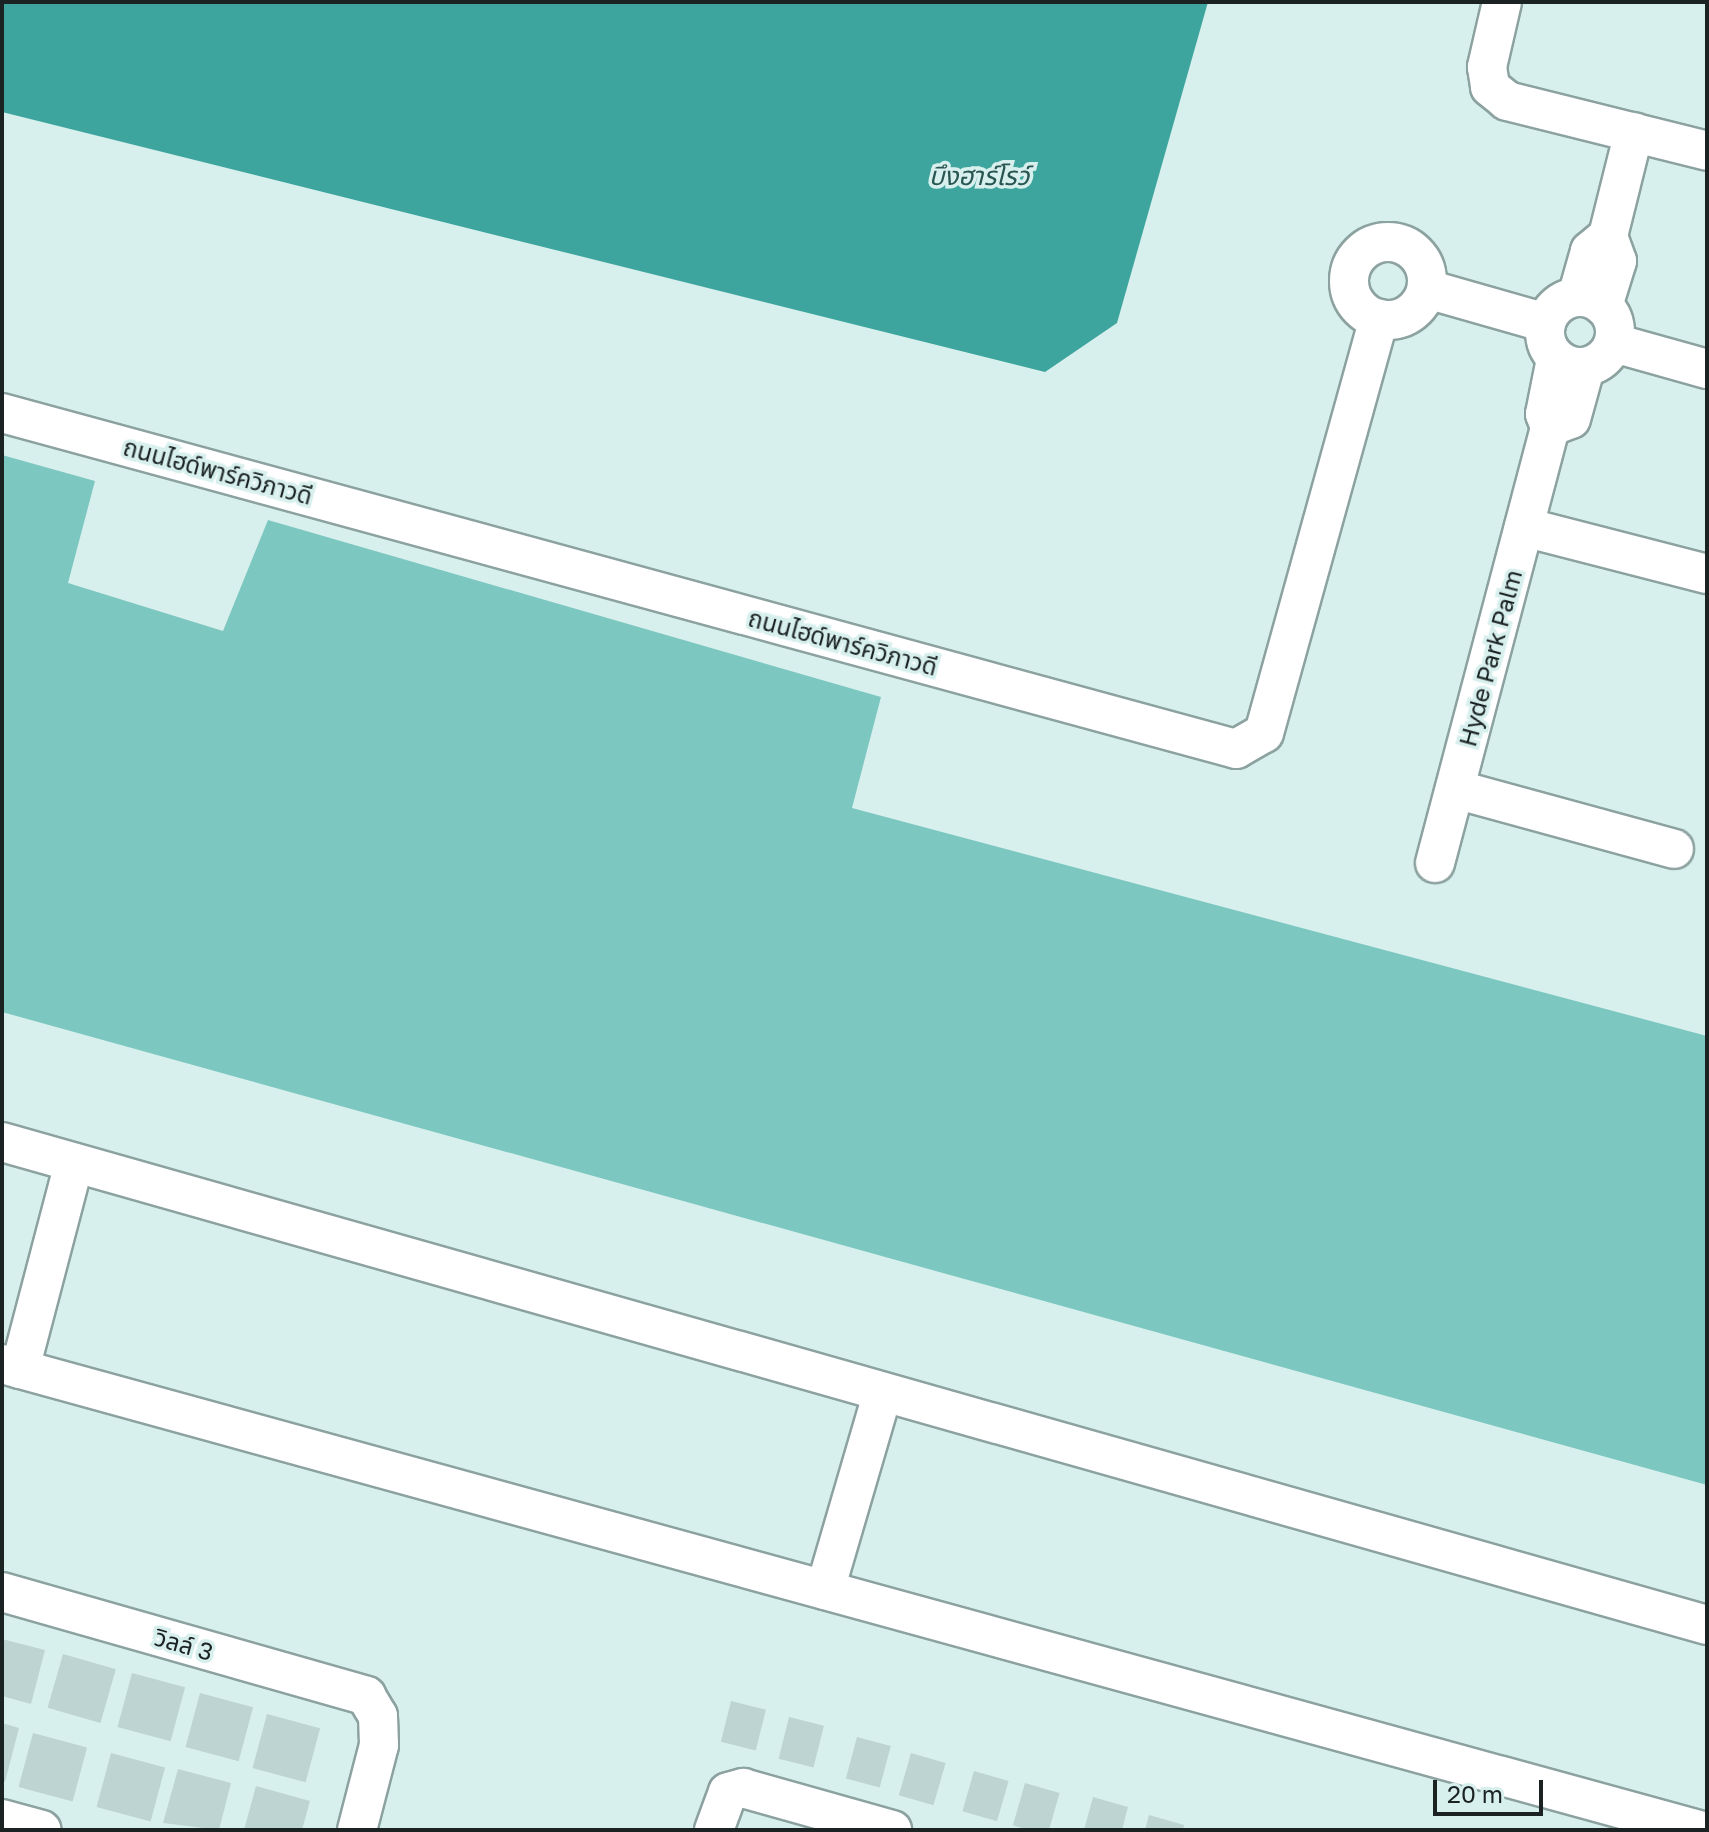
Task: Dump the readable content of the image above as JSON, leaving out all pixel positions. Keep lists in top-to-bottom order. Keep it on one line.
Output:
{"streets":{"street":["ถนนไฮด์พาร์ควิภาวดี","Hyde Park Palm","วิลล์ 3"]},"water":["บึงฮาร์โรว์"],"scale_bar":"20 m"}
